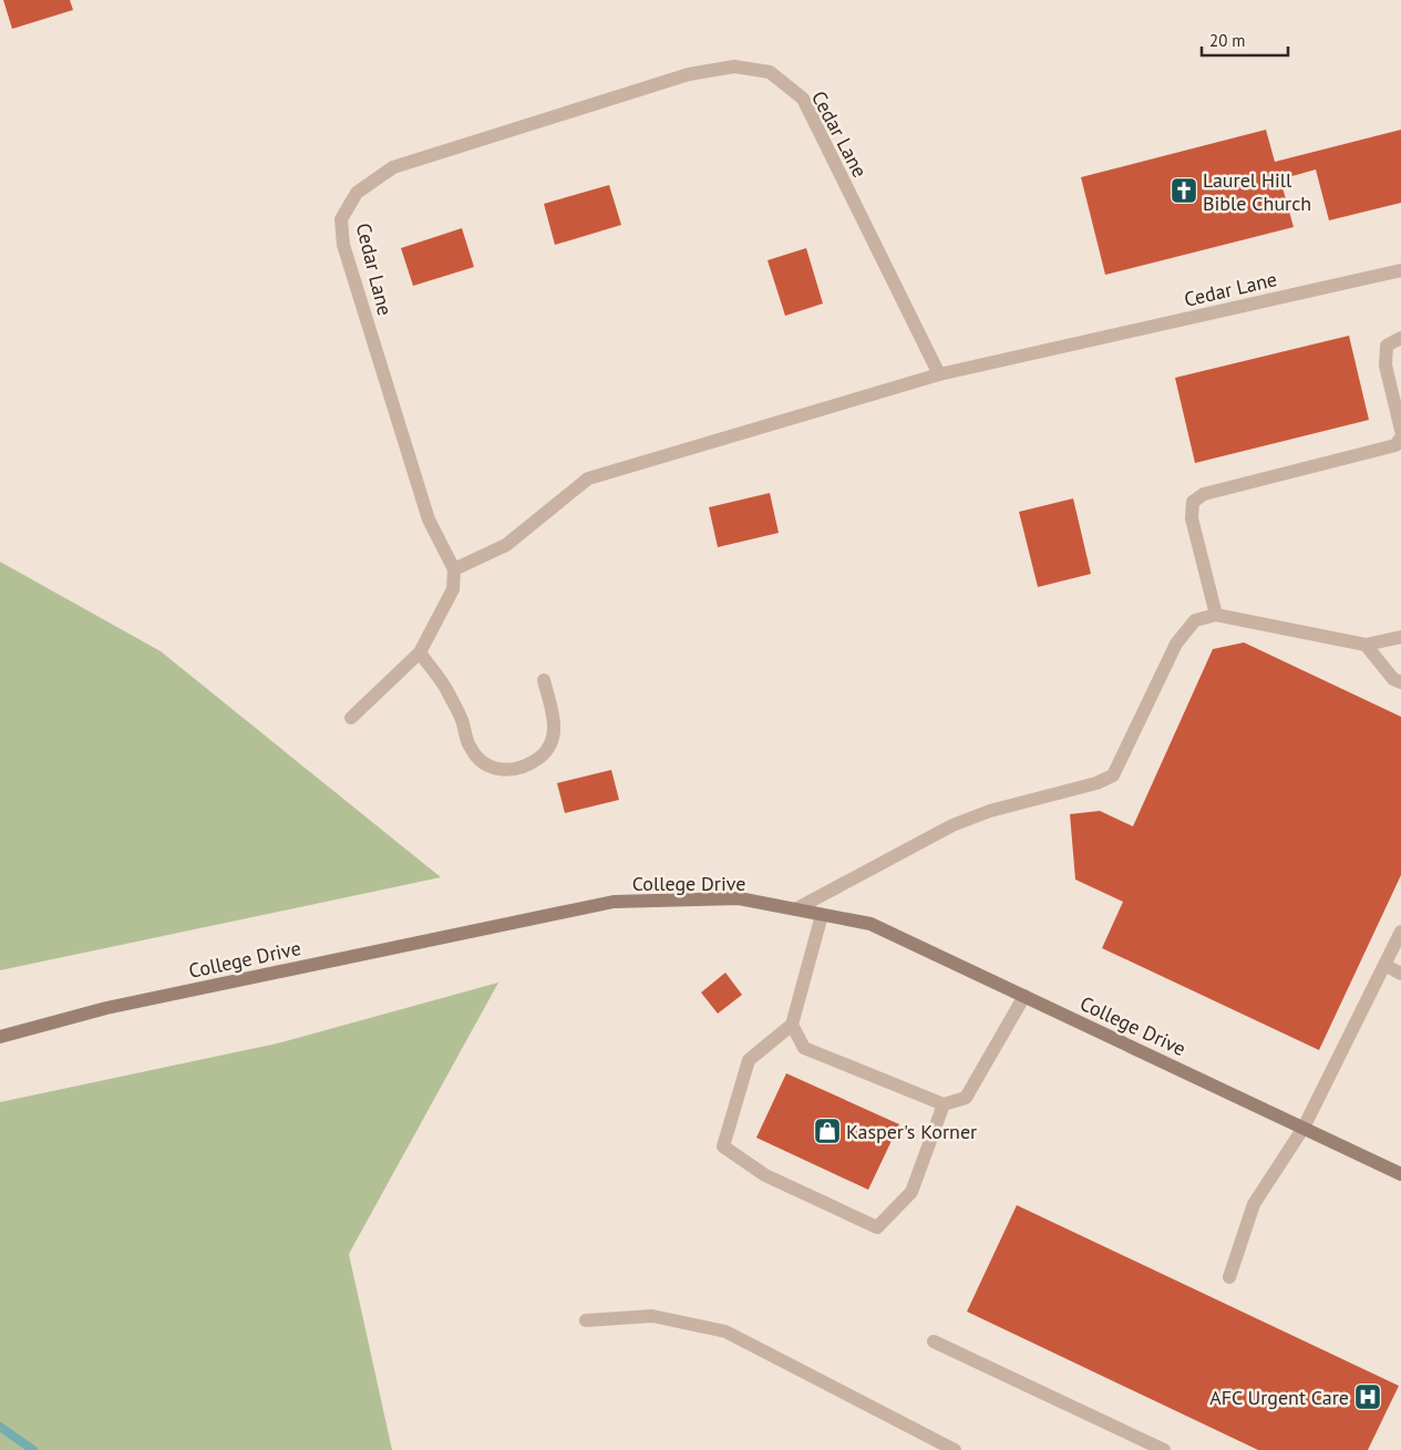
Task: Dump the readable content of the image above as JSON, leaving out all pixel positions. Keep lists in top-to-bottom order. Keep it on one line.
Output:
{"streets":{"main road":["College Drive"],"street":["Cedar Lane"]},"places":{"church":["Laurel Hill Bible Church"],"shop":["Kasper's Korner"],"hospital":["AFC Urgent Care"]},"scale_bar":"20 m"}
